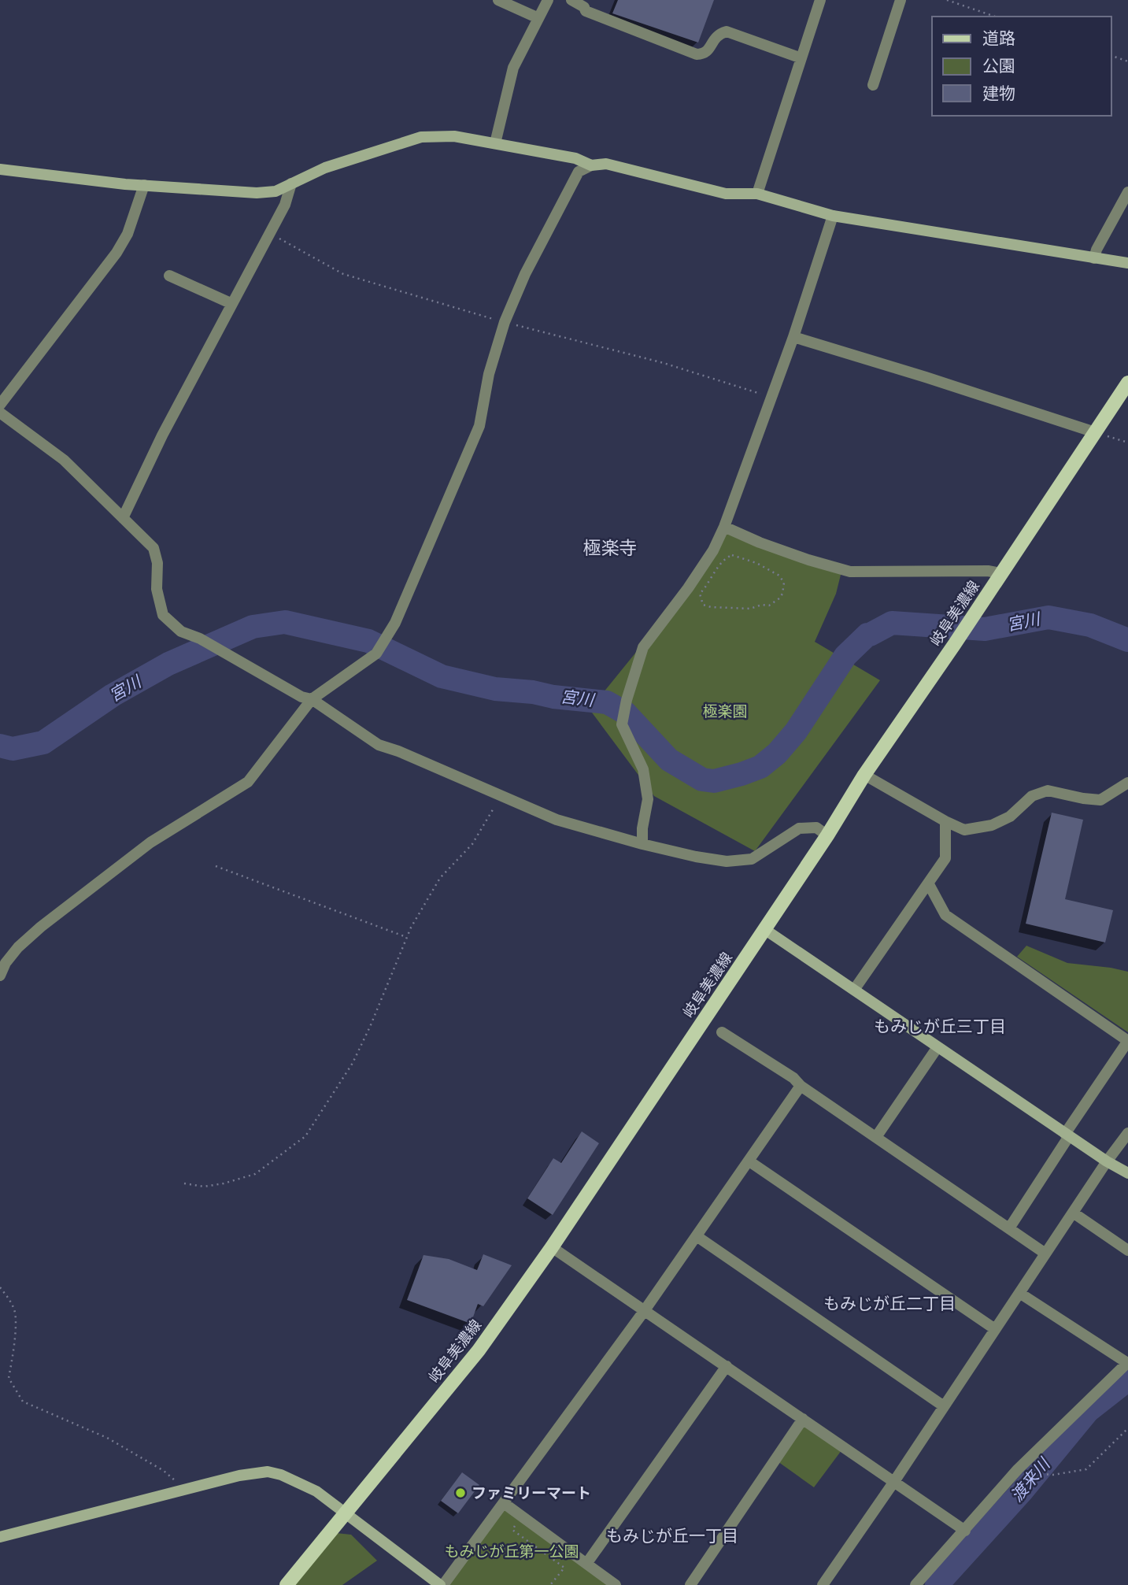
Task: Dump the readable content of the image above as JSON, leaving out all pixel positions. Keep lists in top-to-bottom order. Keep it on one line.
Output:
{"streets":{"main road":["岐阜美濃線"]},"districts":["極楽寺","もみじが丘三丁目","もみじが丘二丁目","もみじが丘一丁目"],"water":["宮川","渡来川"],"parks":["極楽園","もみじが丘第一公園"],"places":["ファミリーマート"],"legend":["道路","公園","建物"]}
